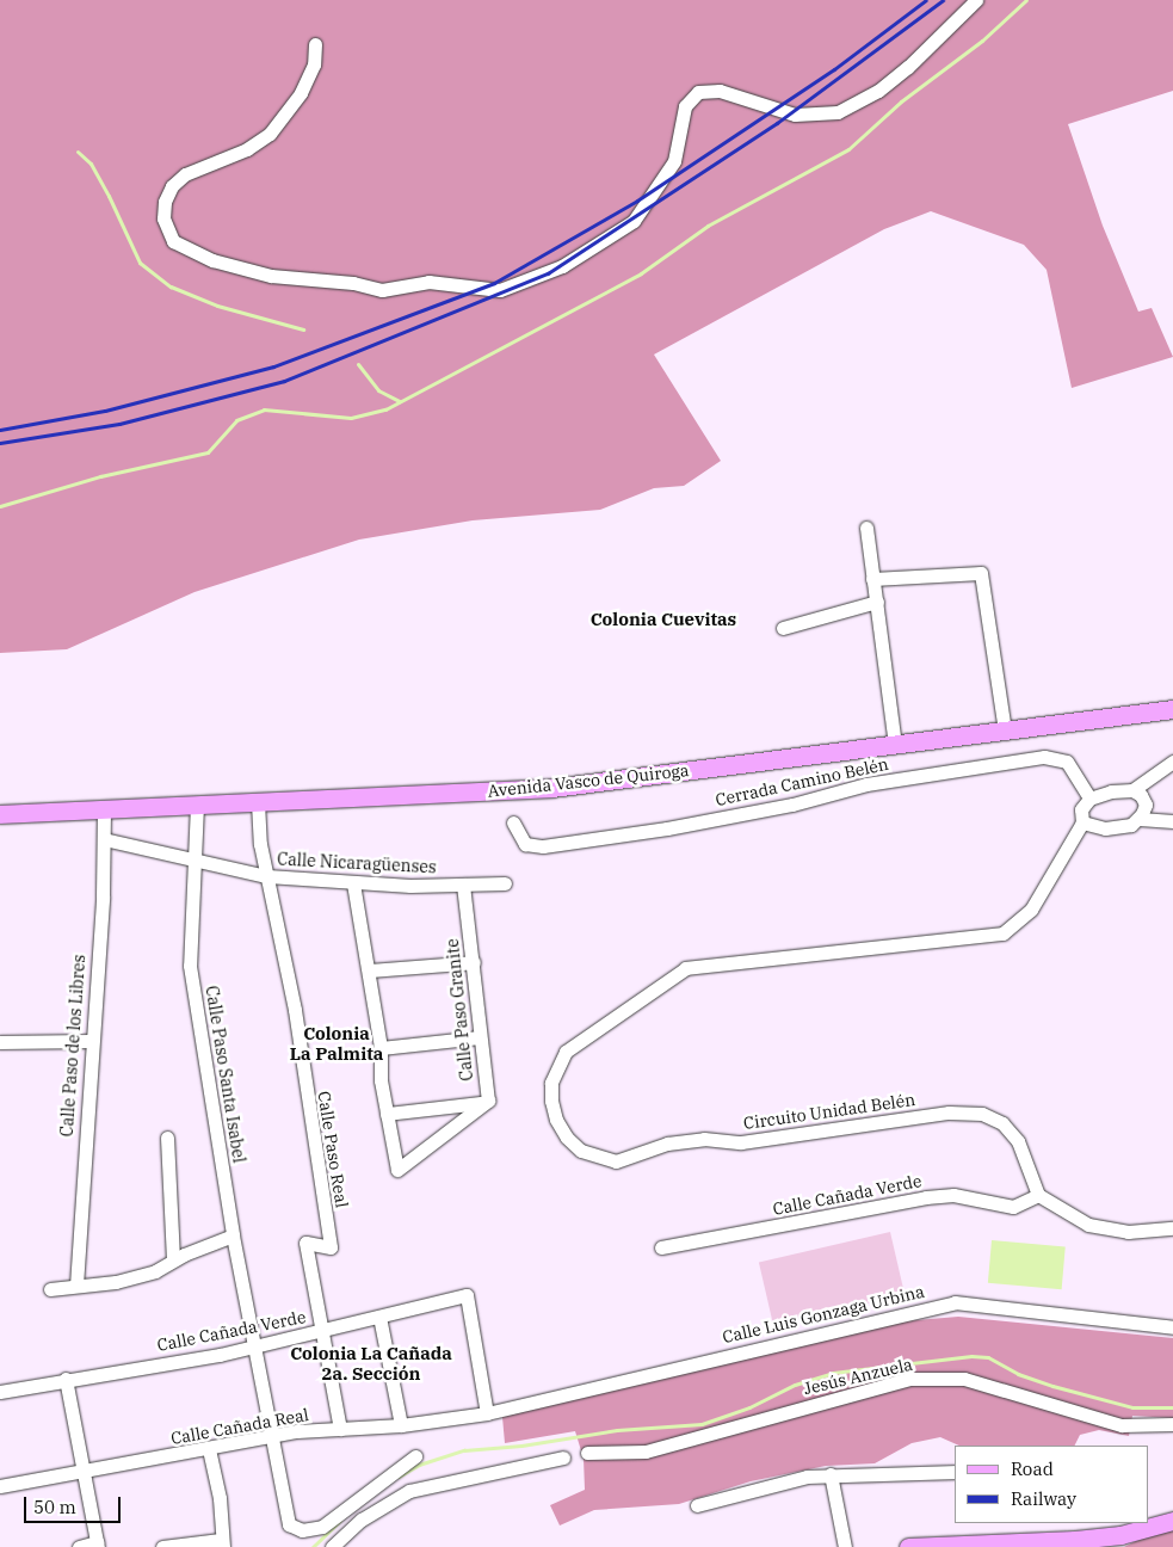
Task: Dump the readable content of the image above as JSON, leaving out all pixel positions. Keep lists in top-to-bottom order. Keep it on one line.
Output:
{"streets":{"main road":["Avenida Vasco de Quiroga"],"street":["Cerrada Camino Belén","Calle Nicaragüenses","Calle Paso Granite","Calle Paso de los Libres","Calle Paso Santa Isabel","Circuito Unidad Belén","Calle Paso Real","Calle Cañada Verde","Calle Luis Gonzaga Urbina","Jesús Anzuela","Calle Cañada Real"]},"crossings":[["Avenida Vasco de Quiroga","Calle Paso de los Libres"],["Avenida Vasco de Quiroga","Calle Paso Santa Isabel"],["Avenida Vasco de Quiroga","Calle Paso Real"],["Cerrada Camino Belén","Circuito Unidad Belén"],["Calle Nicaragüenses","Calle Paso Granite"],["Calle Nicaragüenses","Calle Paso de los Libres"],["Calle Nicaragüenses","Calle Paso Santa Isabel"],["Calle Nicaragüenses","Calle Paso Real"],["Calle Paso Santa Isabel","Calle Cañada Verde"],["Calle Paso Santa Isabel","Calle Cañada Real"],["Circuito Unidad Belén","Calle Cañada Verde"],["Calle Paso Real","Calle Cañada Verde"],["Calle Cañada Verde","Calle Luis Gonzaga Urbina"],["Calle Cañada Verde","Calle Cañada Real"],["Calle Luis Gonzaga Urbina","Calle Cañada Real"]],"districts":["Colonia Cuevitas","Colonia La Palmita","Colonia La Cañada 2a. Sección"],"legend":["Road","Railway"],"scale_bar":"50 m"}
